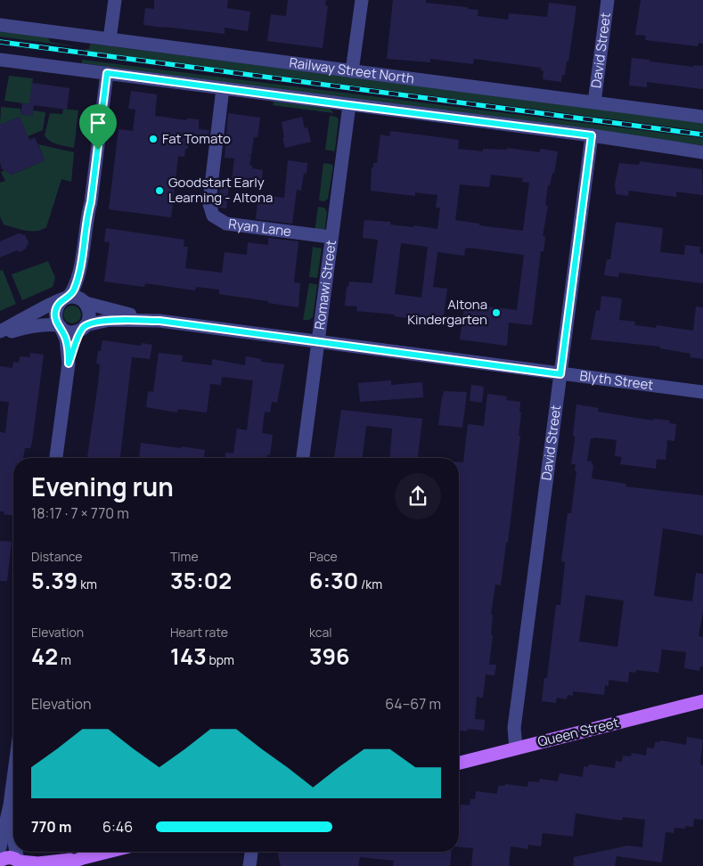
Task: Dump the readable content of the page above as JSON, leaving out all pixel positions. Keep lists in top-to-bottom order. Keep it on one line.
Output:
{"streets":{"main road":["Queen Street"],"street":["David Street","Railway Street North","Ryan Lane","Romawi Street","Blyth Street"]},"crossings":[["David Street","Railway Street North"],["David Street","Blyth Street"],["David Street","Queen Street"],["Ryan Lane","Romawi Street"],["Romawi Street","Blyth Street"]],"places":["Fat Tomato","Goodstart Early Learning - Altona","Altona Kindergarten"],"page":{"heading":["Evening run","18:17 · 7 × 770 m"],"stats":[["Distance","5.39 km"],["Time","35:02"],["Pace","6:30 /km"],["Elevation","42 m"],["Heart rate","143 bpm"],["kcal","396"]],"chart":["Elevation","64–67 m"],"list":[{"name":"770 m","note":"6:46"}]}}
